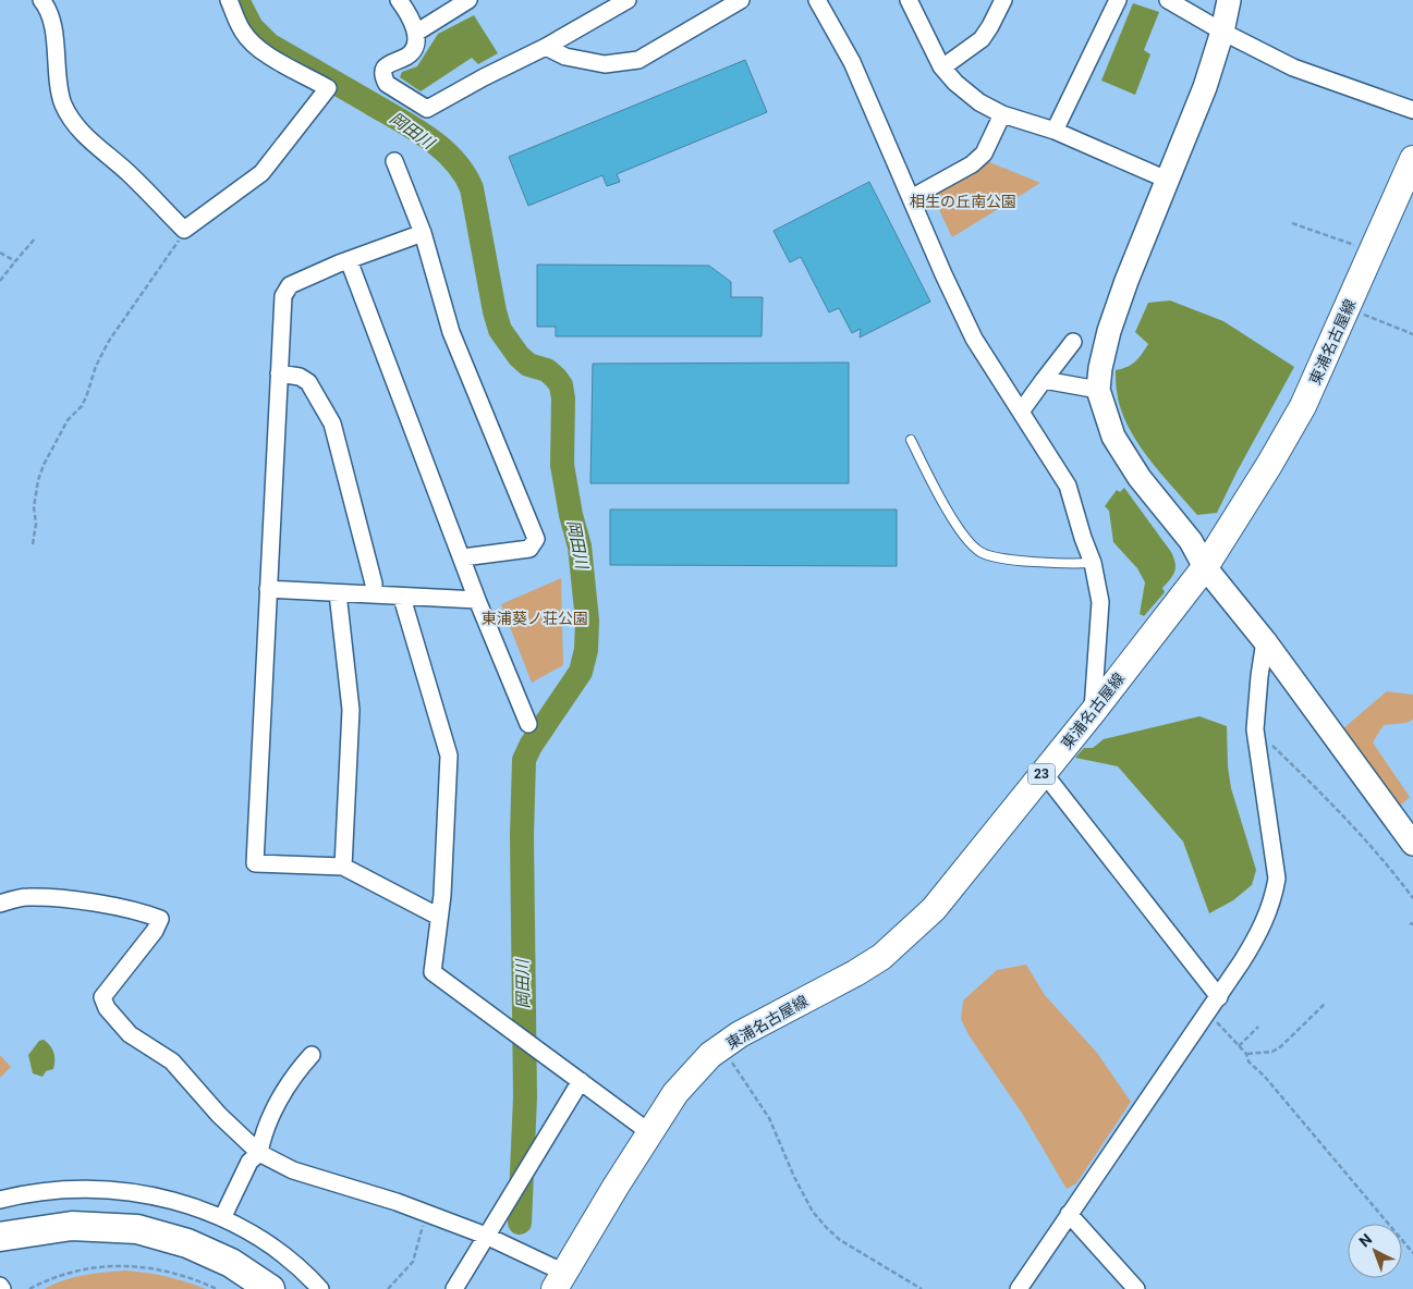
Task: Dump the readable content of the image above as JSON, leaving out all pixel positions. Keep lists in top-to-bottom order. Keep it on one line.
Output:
{"streets":{"main road":["東浦名古屋線","23"]},"water":["岡田川"],"parks":["相生の丘南公園","東浦葵ノ荘公園"],"north":"top left"}
